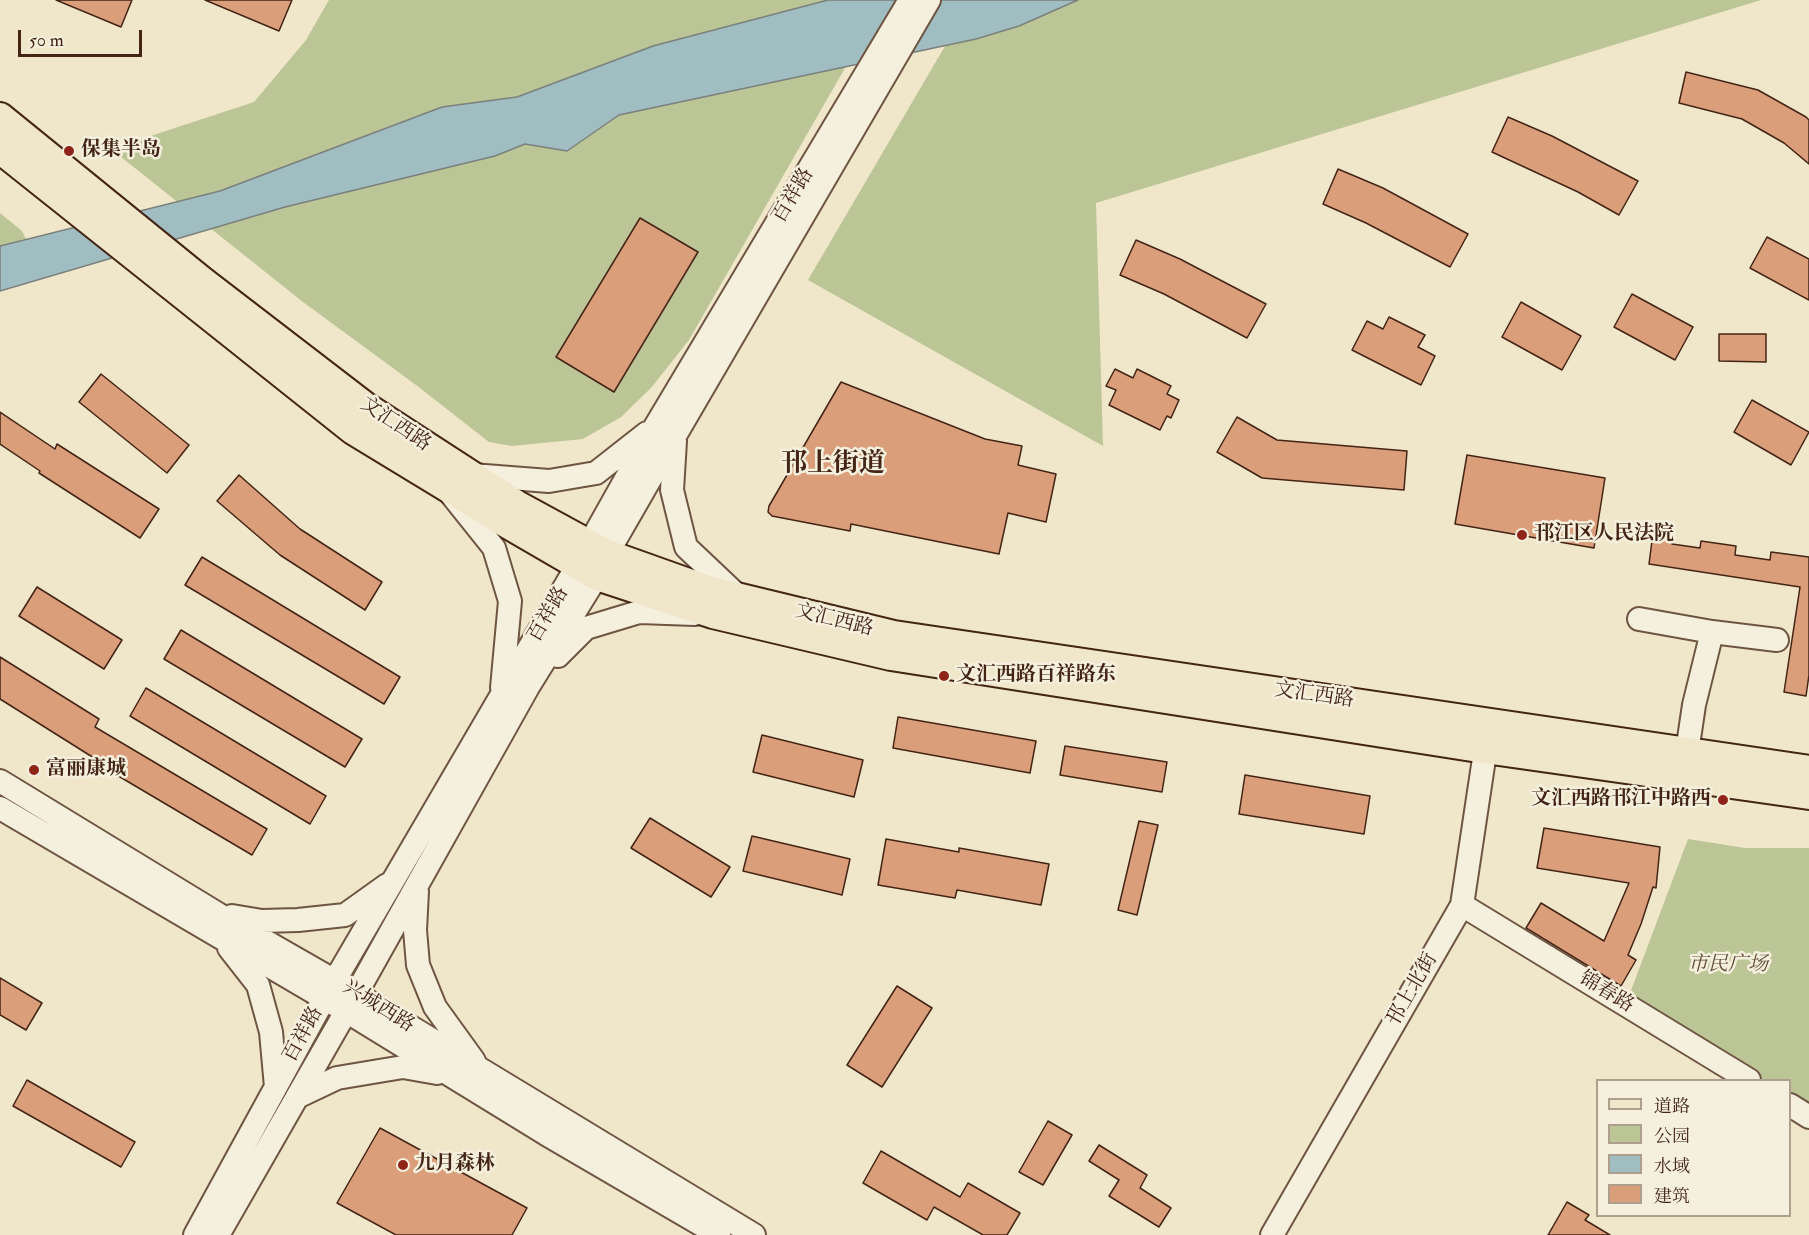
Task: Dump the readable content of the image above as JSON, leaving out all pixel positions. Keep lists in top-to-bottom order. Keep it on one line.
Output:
{"streets":{"main road":["文汇西路"],"street":["百祥路","邗上北街","锦春路","兴城西路"]},"crossings":[["百祥路","文汇西路"],["百祥路","兴城西路"],["文汇西路","邗上北街"],["邗上北街","锦春路"]],"districts":["邗上街道"],"parks":["市民广场"],"places":["保集半岛","邗江区人民法院","文汇西路百祥路东","富丽康城","文汇西路邗江中路西","九月森林"],"legend":["道路","公园","水域","建筑"],"scale_bar":"50 m"}
